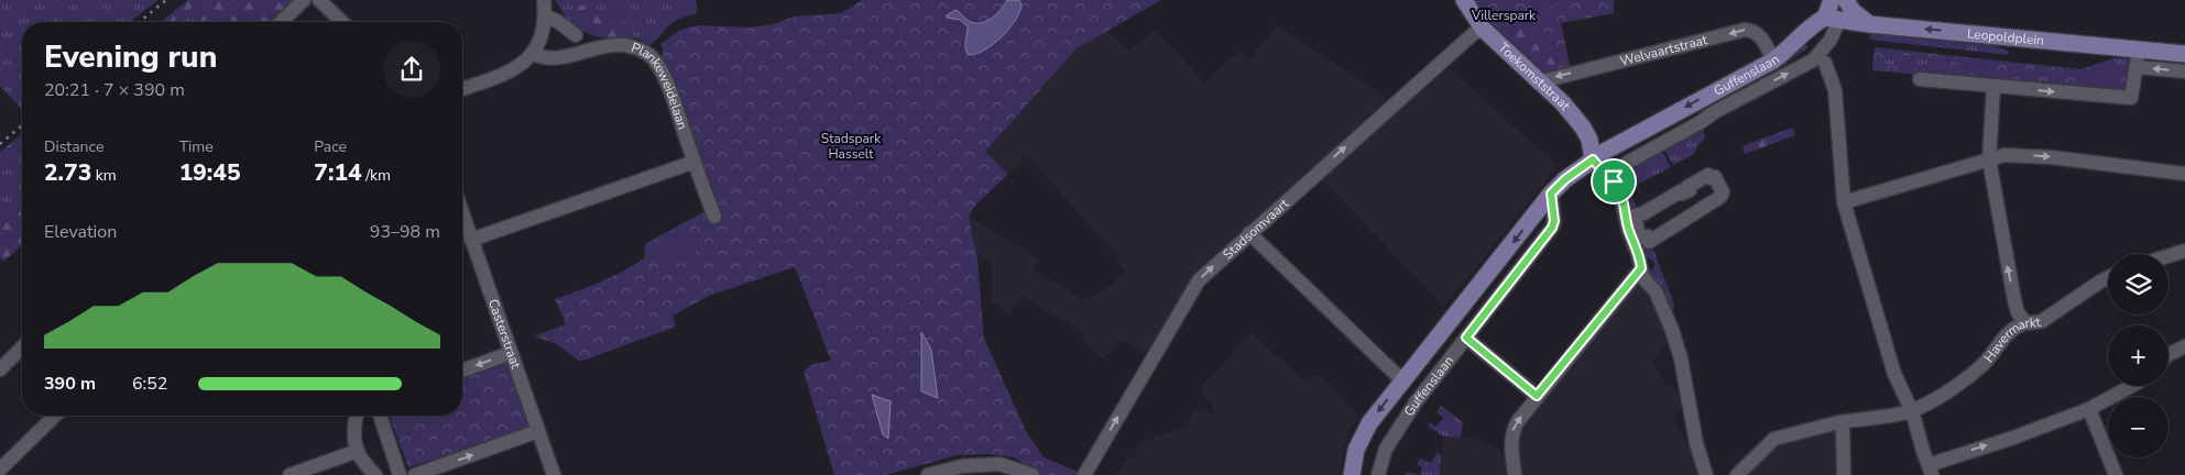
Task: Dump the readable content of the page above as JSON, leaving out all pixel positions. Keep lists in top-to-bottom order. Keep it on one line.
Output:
{"streets":{"main road":["Leopoldplein","Guffenslaan","Toekomststraat"],"street":["Welvaartstraat","Plankeweidelaan","Stadsomvaart","Casterstraat","Havermarkt"]},"crossings":[["Leopoldplein","Guffenslaan"],["Welvaartstraat","Guffenslaan"],["Welvaartstraat","Toekomststraat"],["Guffenslaan","Toekomststraat"],["Toekomststraat","Stadsomvaart"]],"one_way":["Leopoldplein","Welvaartstraat","Stadsomvaart"],"parks":["Villerspark","Stadspark Hasselt"],"page":{"heading":["Evening run","20:21 · 7 × 390 m"],"stats":[["Distance","2.73 km"],["Time","19:45"],["Pace","7:14 /km"]],"chart":["Elevation","93–98 m"],"map_buttons":["+","−"],"list":[{"name":"390 m","note":"6:52"}]}}
